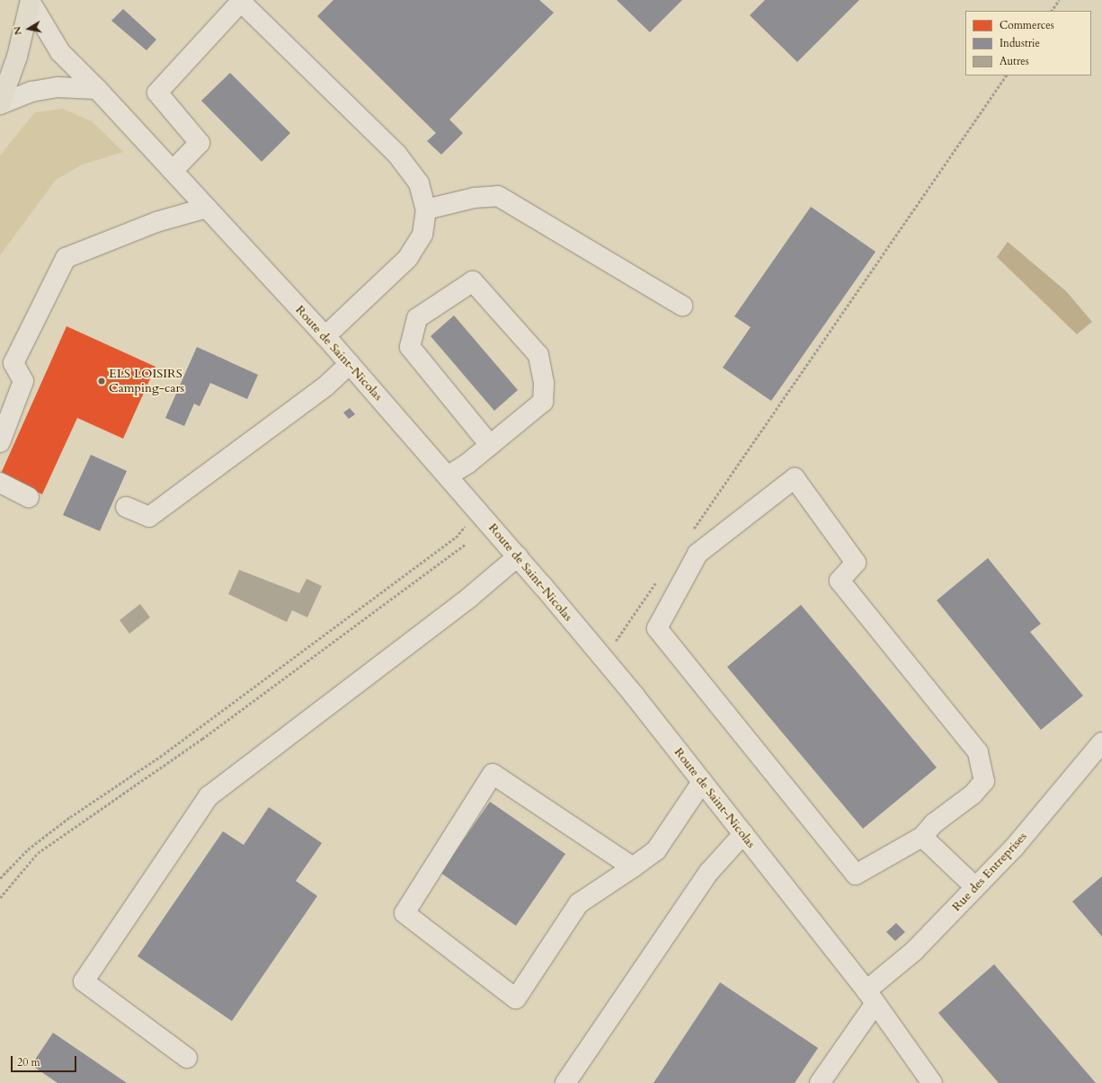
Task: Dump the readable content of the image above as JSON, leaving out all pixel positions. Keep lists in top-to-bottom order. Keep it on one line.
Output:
{"streets":{"street":["Route de Saint-Nicolas","Rue des Entreprises"]},"crossings":[["Route de Saint-Nicolas","Rue des Entreprises"]],"places":["ELS LOISIRS Camping-cars"],"legend":["Commerces","Industrie","Autres"],"scale_bar":"20 m","north":"left"}
